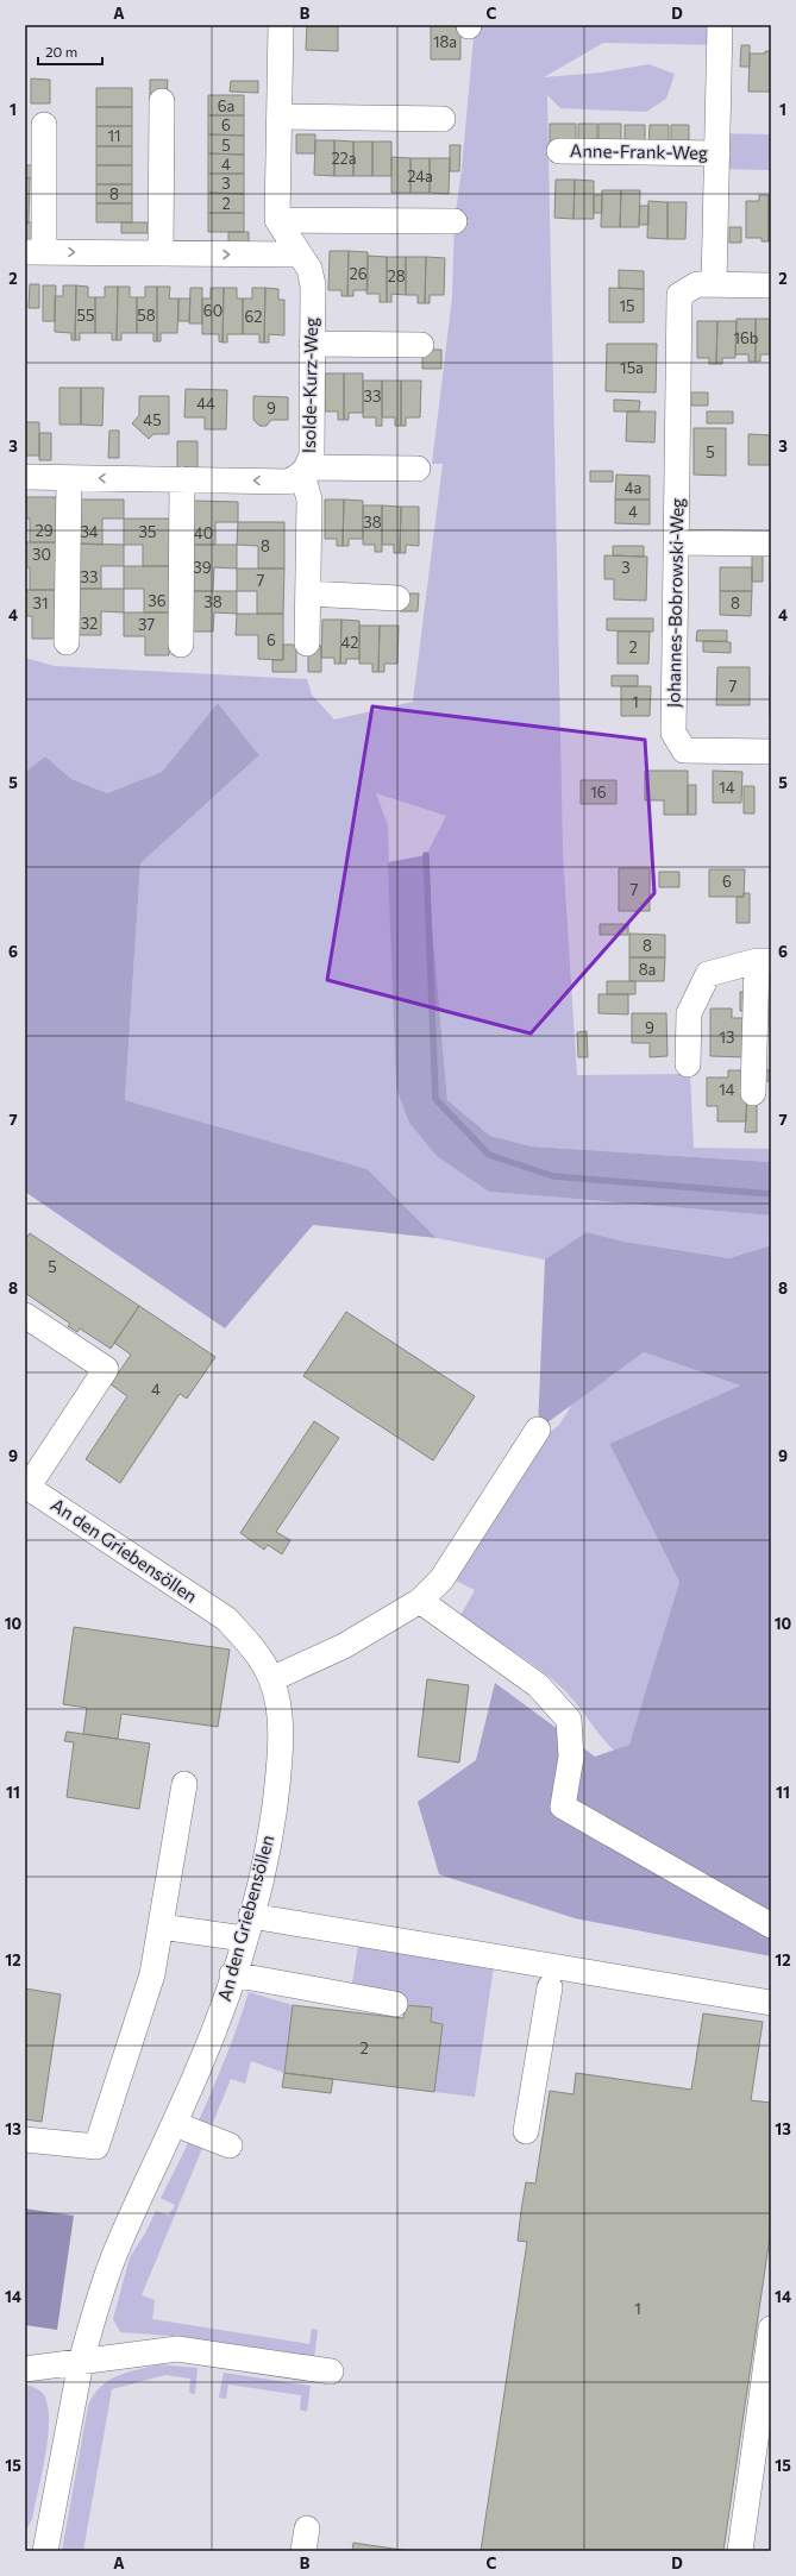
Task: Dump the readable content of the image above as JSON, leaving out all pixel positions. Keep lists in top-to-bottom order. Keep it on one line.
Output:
{"streets":{"street":["Anne-Frank-Weg","Isolde-Kurz-Weg","Johannes-Bobrowski-Weg","An den Griebensöllen"]},"crossings":[["Anne-Frank-Weg","Johannes-Bobrowski-Weg"]],"house_numbers":["18a","6a","6","11","5","22a","4","24a","3","8","2","26","28","15","60","55","58","62","16b","15a","33","44","9","45","5","4a","4","38","29","34","35","40","8","30","39","3","33","7","36","38","31","8","32","37","6","42","2","7","1","14","16","6","7","8","8a","9","13","14","5","4","2","1"],"scale_bar":"20 m","grid":{"columns":["A","B","C","D"],"rows":["1","2","3","4","5","6","7","8","9","10","11","12","13","14","15"]}}
